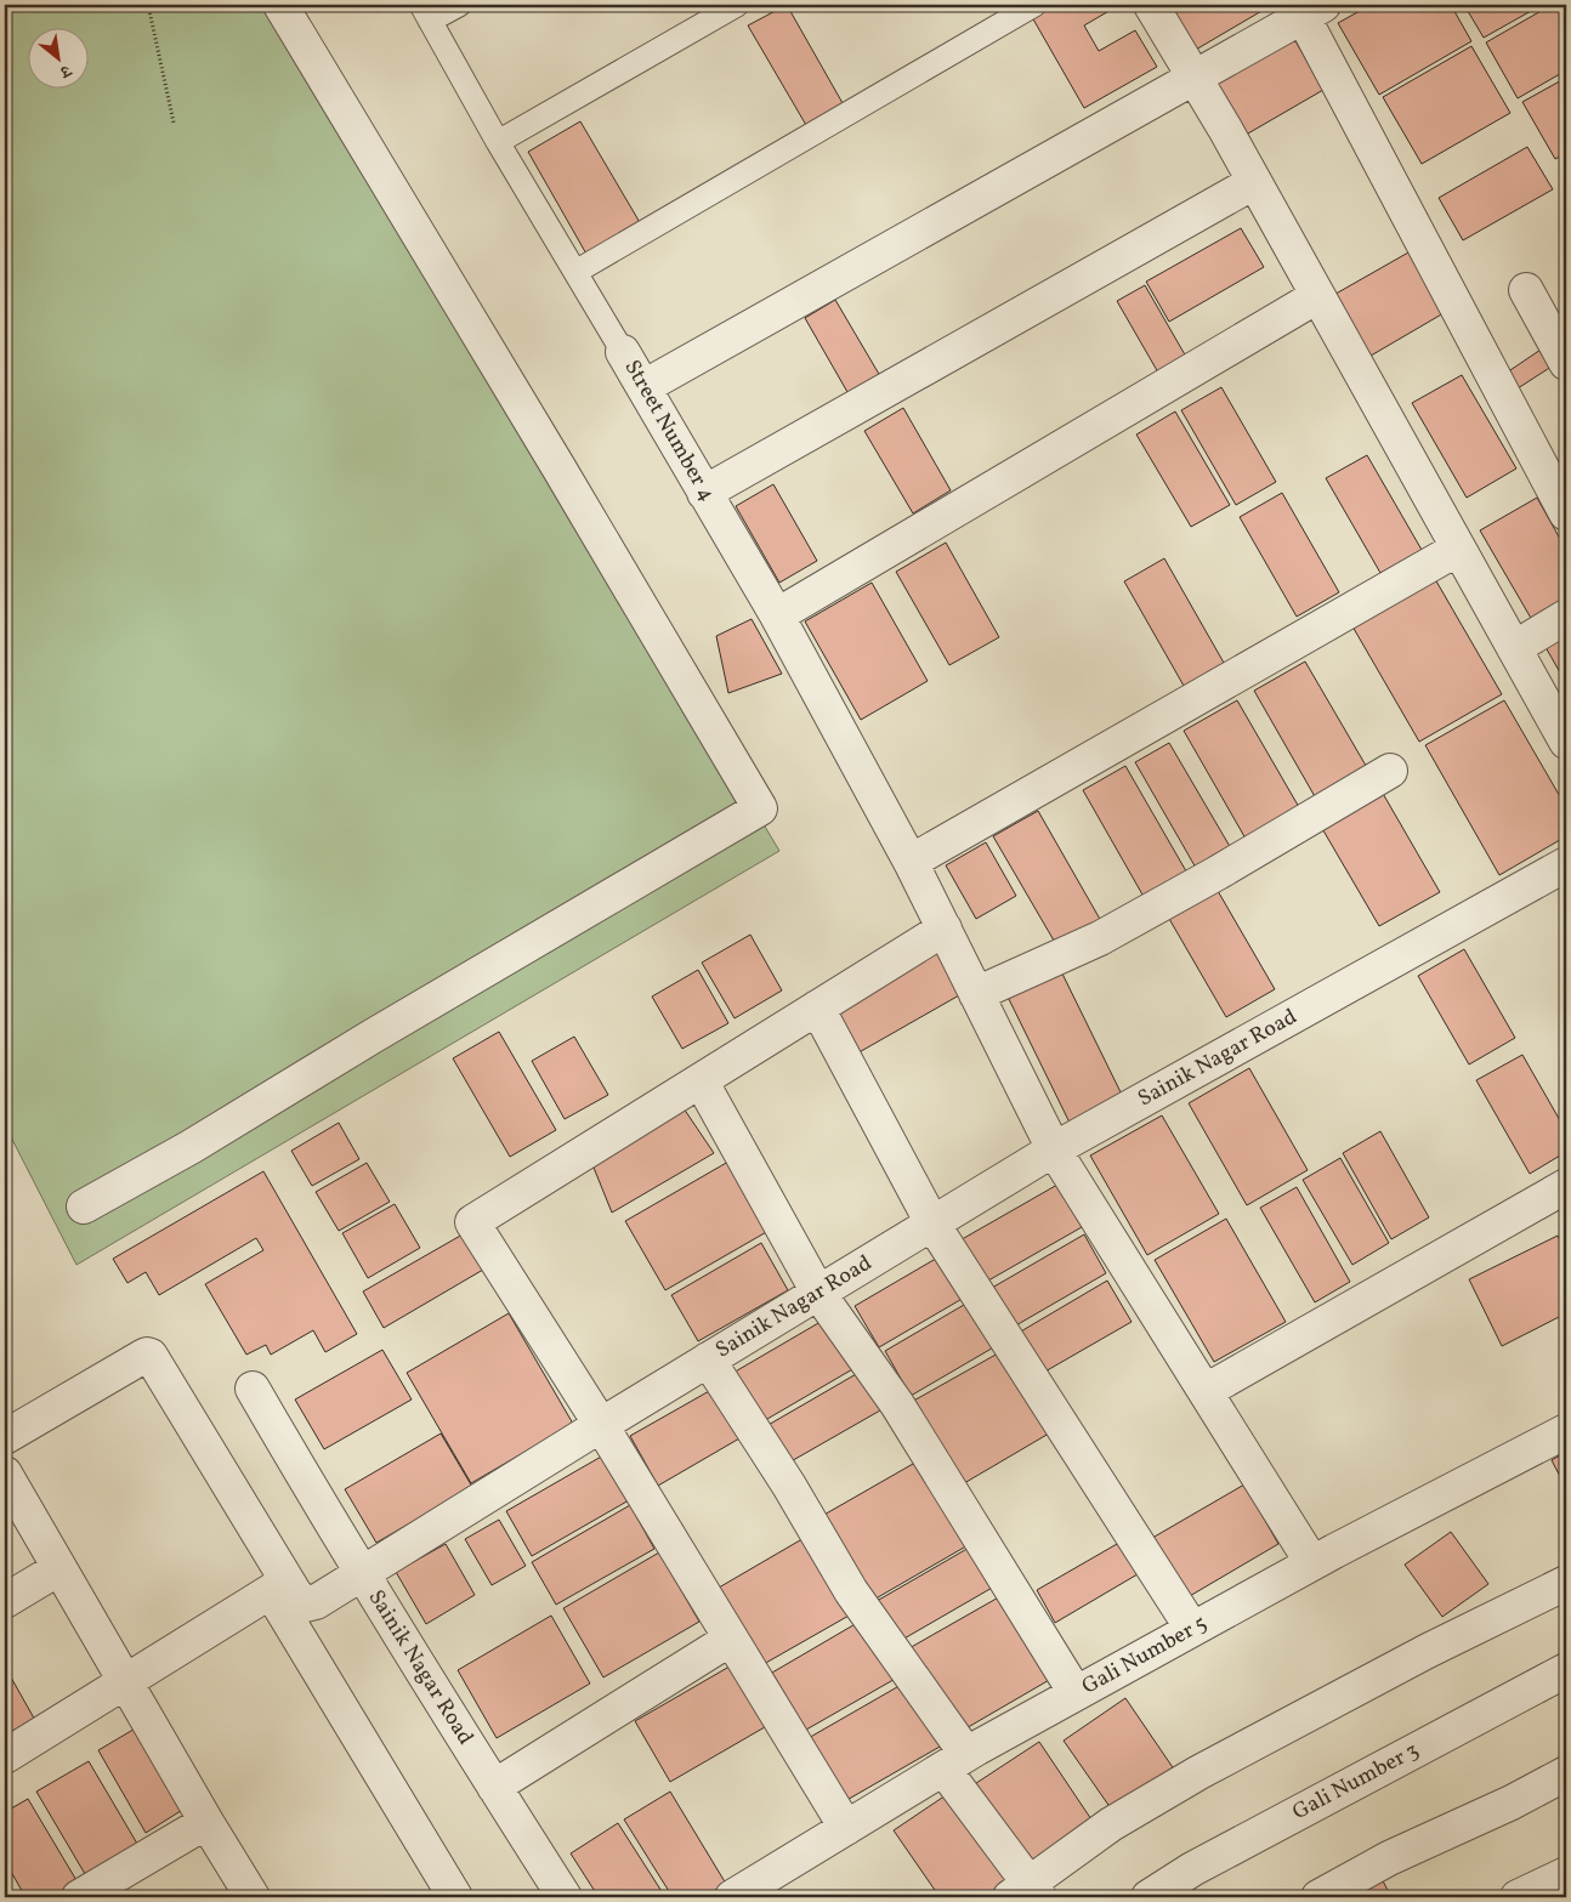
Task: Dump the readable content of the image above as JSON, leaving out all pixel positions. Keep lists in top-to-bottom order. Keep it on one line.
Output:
{"streets":{"street":["Street Number 4","Sainik Nagar Road","Gali Number 5","Gali Number 3"]},"crossings":[["Street Number 4","Sainik Nagar Road"],["Street Number 4","Gali Number 5"]],"north":"bottom right"}
